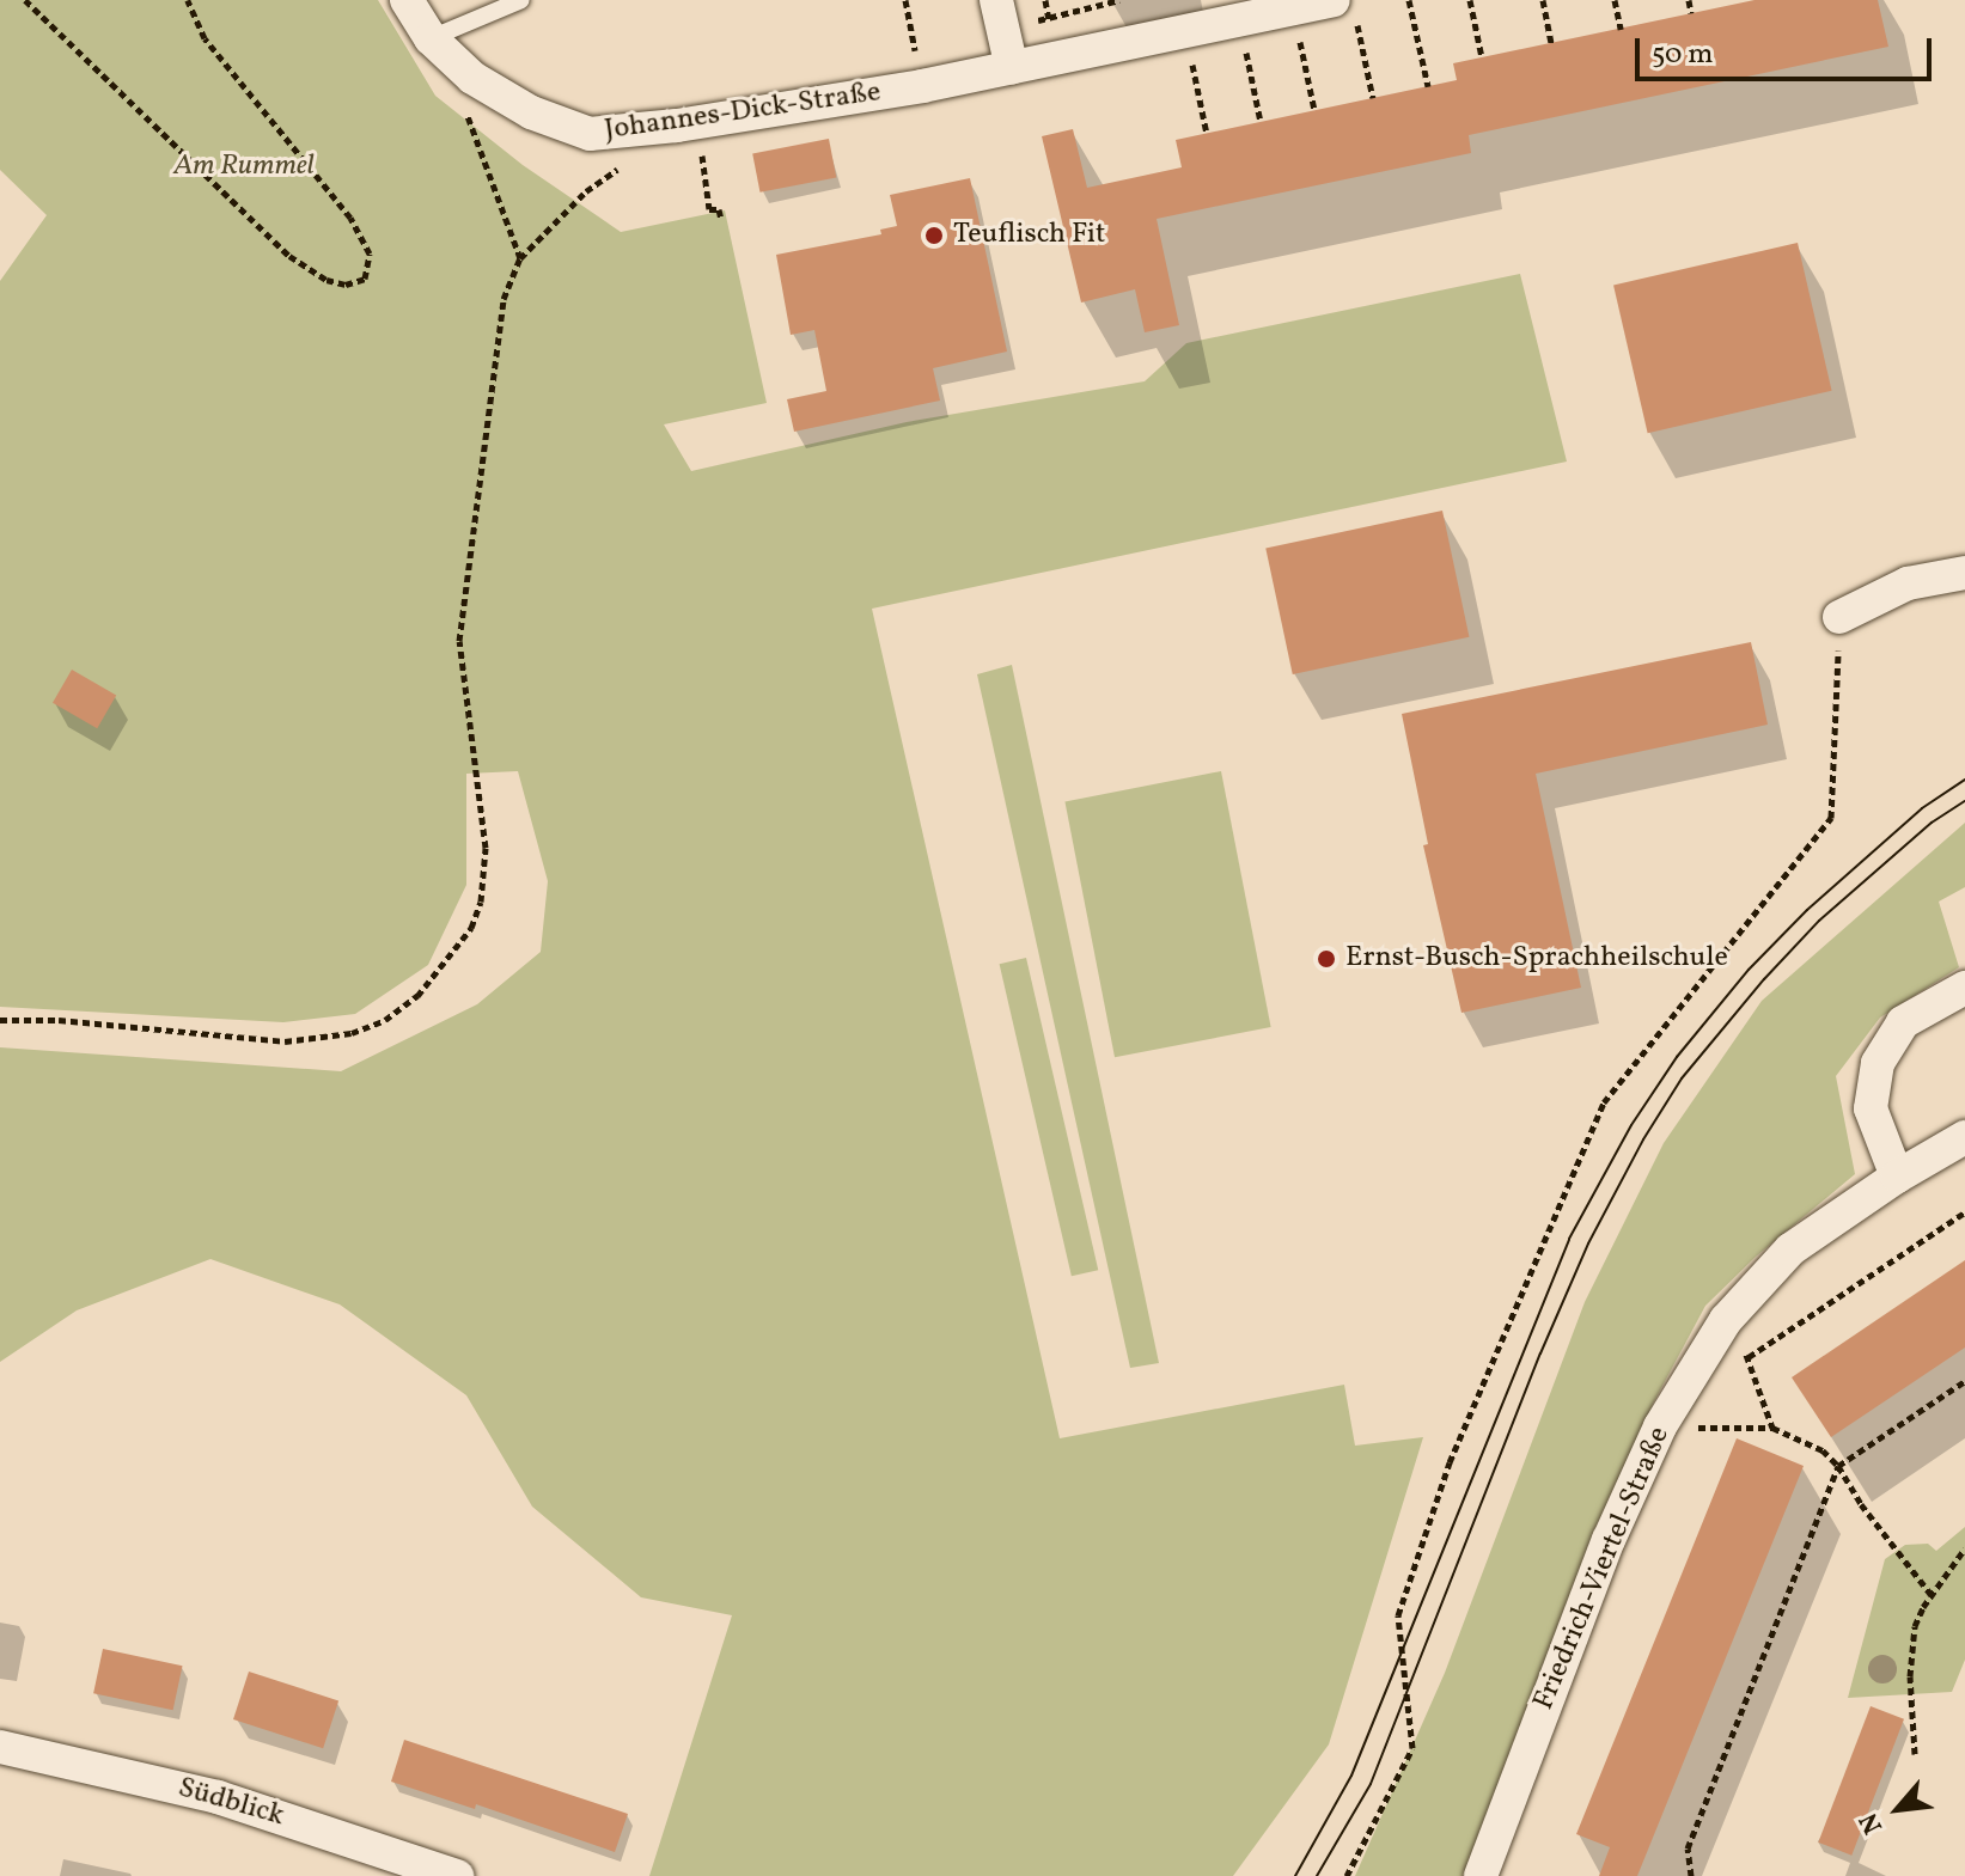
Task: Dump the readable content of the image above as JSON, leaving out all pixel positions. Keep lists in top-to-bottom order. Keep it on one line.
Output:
{"streets":{"street":["Johannes-Dick-Straße","Friedrich-Viertel-Straße","Südblick"]},"parks":["Am Rummel"],"places":["Teuflisch Fit","Ernst-Busch-Sprachheilschule"],"scale_bar":"50 m","north":"bottom left"}
